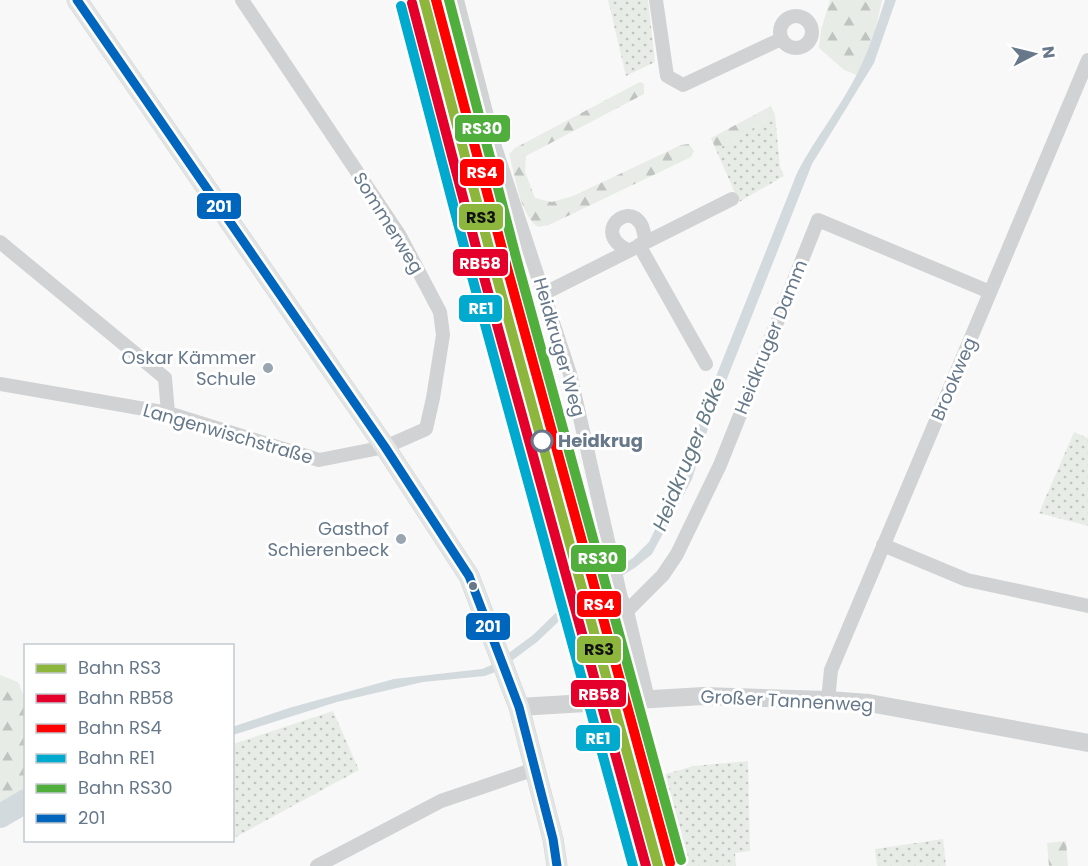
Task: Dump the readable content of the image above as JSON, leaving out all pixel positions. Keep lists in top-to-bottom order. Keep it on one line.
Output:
{"streets":{"street":["Sommerweg","Heidkruger Damm","Heidkruger Weg","Brookweg","Langenwischstraße","Großer Tannenweg"]},"crossings":[["Sommerweg","Langenwischstraße"],["Heidkruger Damm","Heidkruger Weg"],["Heidkruger Damm","Brookweg"],["Heidkruger Weg","Großer Tannenweg"],["Brookweg","Großer Tannenweg"]],"water":["Heidkruger Bäke"],"places":["Oskar Kämmer Schule","Heidkrug","Gasthof Schierenbeck"],"lines":["rail line RS3","rail line RS4","rail line RS30","transit line 201","rail line RB58","rail line RE1"],"legend":["Bahn RS3","Bahn RB58","Bahn RS4","Bahn RE1","Bahn RS30","201"],"north":"right"}
